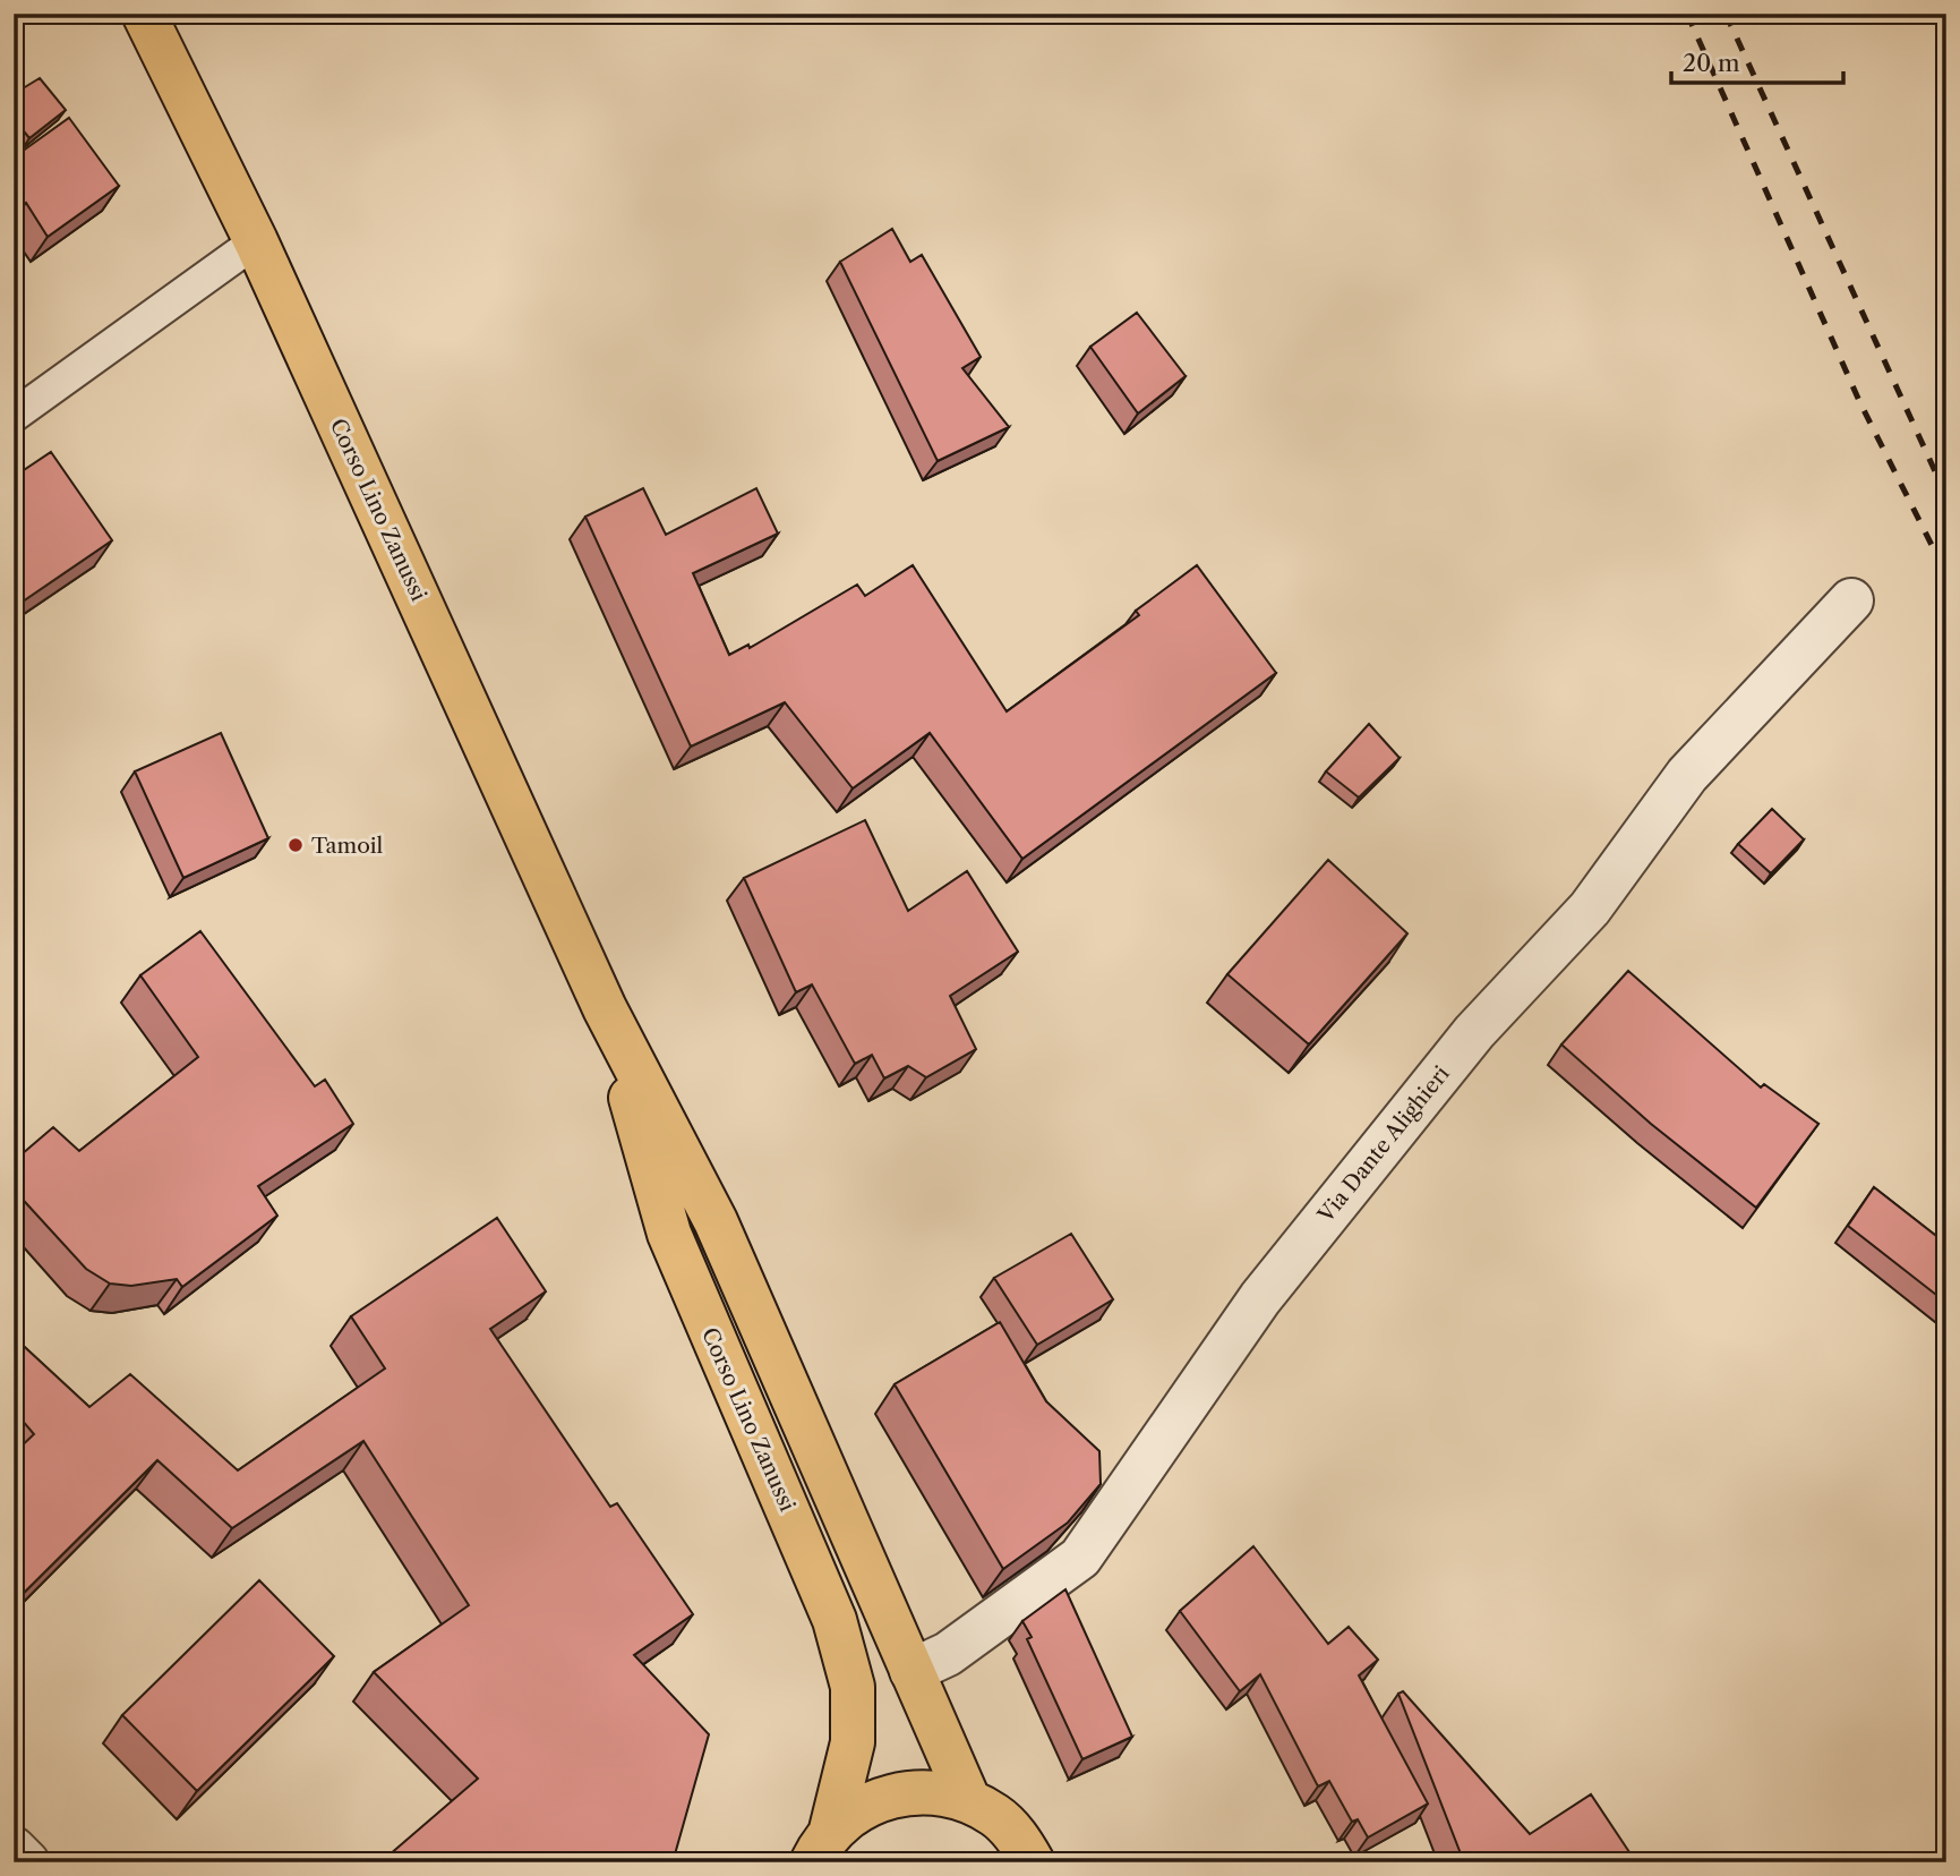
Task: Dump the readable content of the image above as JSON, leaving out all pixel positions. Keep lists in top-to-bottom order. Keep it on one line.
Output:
{"streets":{"main road":["Corso Lino Zanussi"],"street":["Via Dante Alighieri"]},"crossings":[["Corso Lino Zanussi","Via Dante Alighieri"]],"places":["Tamoil"],"scale_bar":"20 m"}
